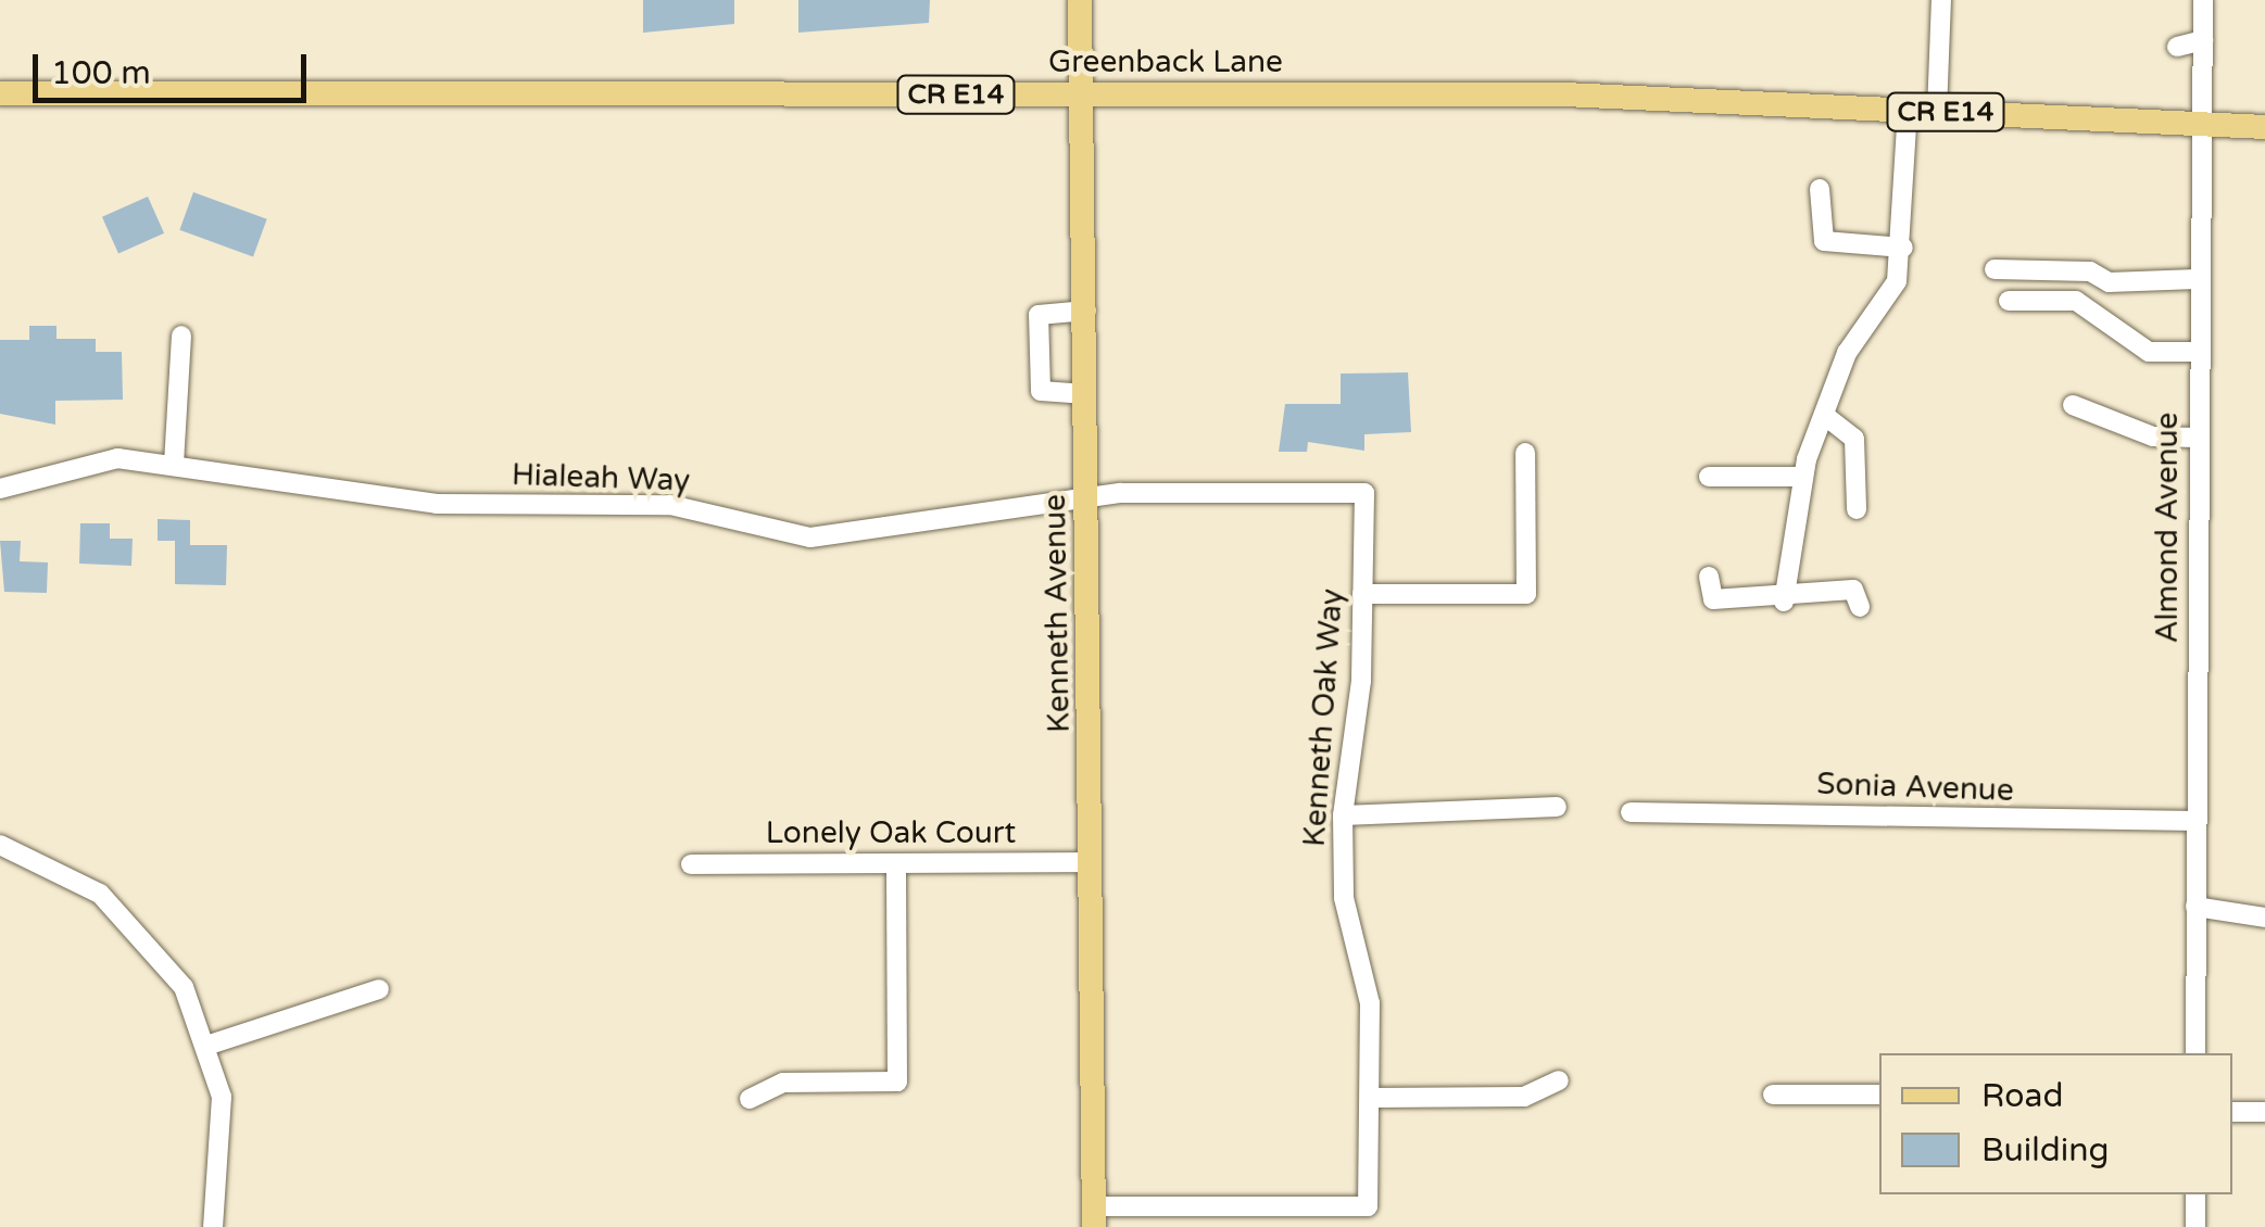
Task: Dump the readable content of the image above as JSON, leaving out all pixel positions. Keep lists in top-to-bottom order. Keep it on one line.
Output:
{"streets":{"main road":["Greenback Lane","CR E14","Kenneth Avenue"],"street":["Hialeah Way","Almond Avenue","Kenneth Oak Way","Sonia Avenue","Lonely Oak Court"]},"crossings":[["Greenback Lane","Almond Avenue"],["Greenback Lane","Kenneth Avenue"],["Hialeah Way","Kenneth Avenue"],["Hialeah Way","Kenneth Oak Way"],["Almond Avenue","Sonia Avenue"],["Kenneth Avenue","Kenneth Oak Way"],["Kenneth Avenue","Lonely Oak Court"]],"legend":["Road","Building"],"scale_bar":"100 m"}
